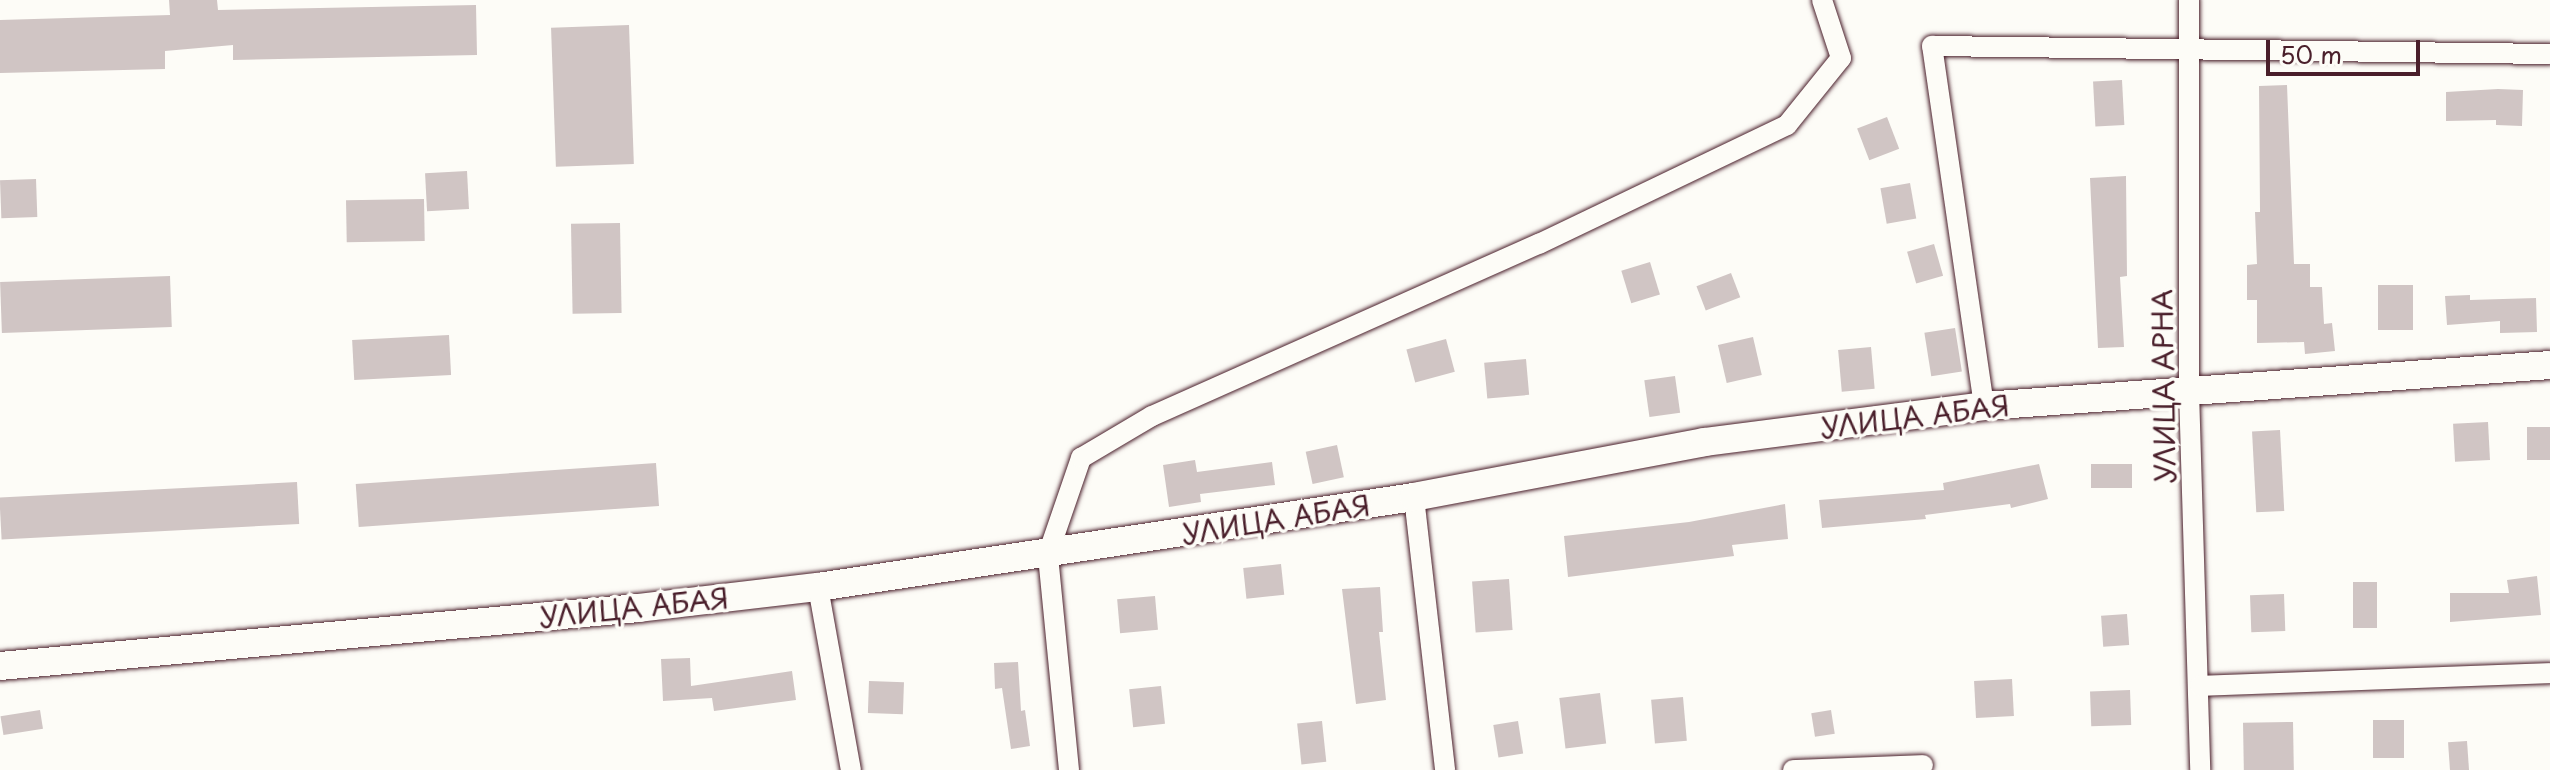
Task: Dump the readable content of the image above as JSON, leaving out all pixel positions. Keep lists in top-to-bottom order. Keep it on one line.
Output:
{"streets":{"street":["УЛИЦА АРНА","УЛИЦА АБАЯ"]},"crossings":[["УЛИЦА АРНА","УЛИЦА АБАЯ"]],"scale_bar":"50 m"}
